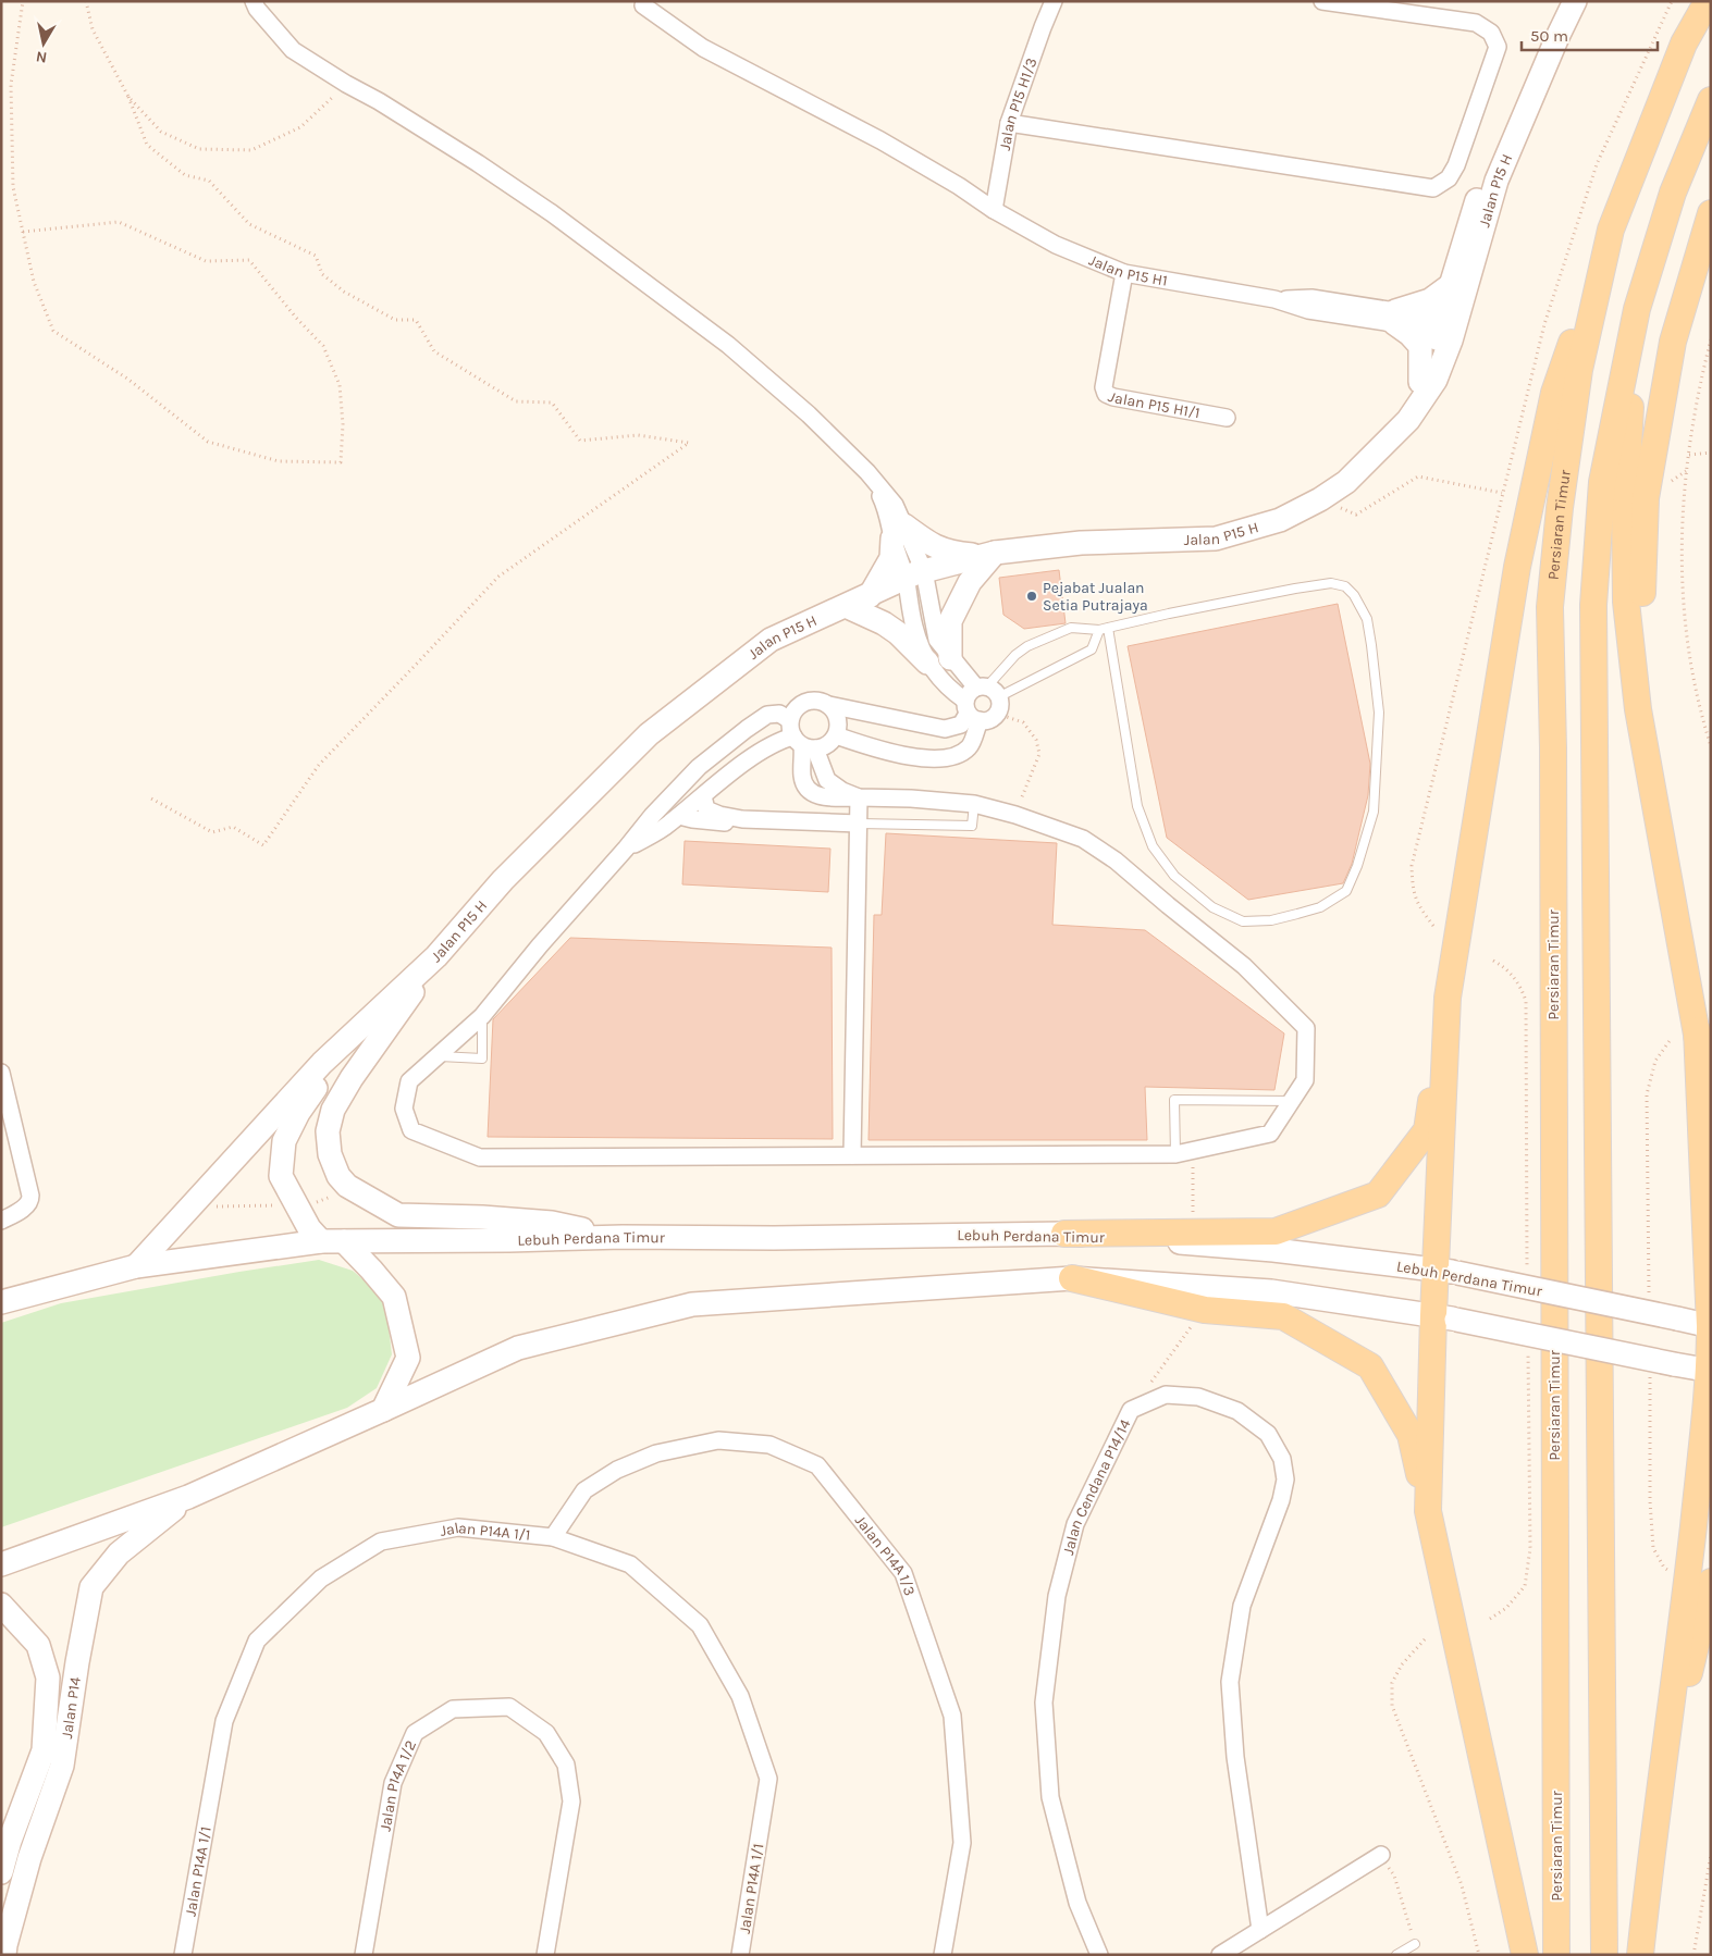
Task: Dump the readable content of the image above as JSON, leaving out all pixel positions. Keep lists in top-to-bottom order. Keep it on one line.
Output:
{"streets":{"main road":["Jalan P15 H","Persiaran Timur","Lebuh Perdana Timur","Jalan P14"],"street":["Jalan P15 H1/3","Jalan P15 H1","Jalan P15 H1/1","Jalan Cendana P14/14","Jalan P14A 1/1","Jalan P14A 1/3","Jalan P14A 1/2"]},"crossings":[["Jalan P15 H1/3","Jalan P15 H1"],["Jalan P15 H","Jalan P15 H1"],["Jalan P15 H","Lebuh Perdana Timur"],["Jalan P15 H1","Jalan P15 H1/1"],["Jalan P14A 1/1","Jalan P14A 1/3"]],"places":["Pejabat Jualan Setia Putrajaya"],"scale_bar":"50 m","north":"bottom"}
